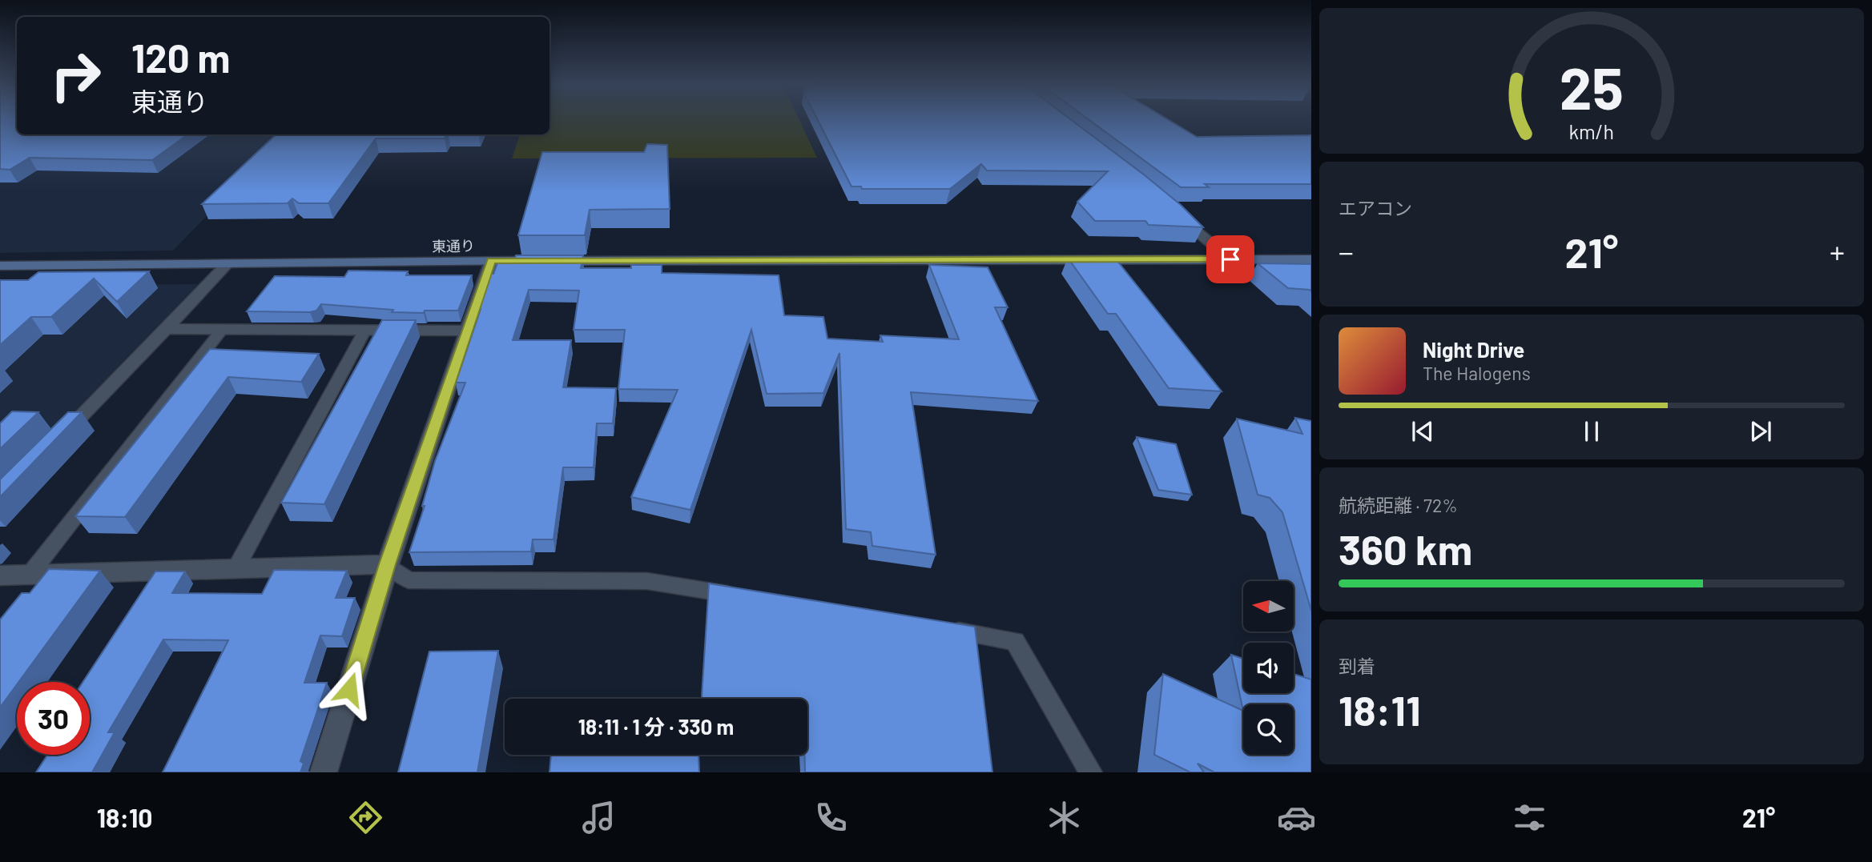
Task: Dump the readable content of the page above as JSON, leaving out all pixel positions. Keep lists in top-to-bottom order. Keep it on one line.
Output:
{"streets":{"street":["東通り"]},"north":"left","page":{"turn":["120 m","東通り"],"tile":["エアコン",["航続距離 · 72%","360 km"],["到着","18:11"]],"heat":["−","21°","+"],"song":["Night Drive","The Halogens"],"limit":"30","trip":"18:11 · 1 分 · 330 m","tabs":["18:10","21°"],"gauge":["25","km/h"]}}
